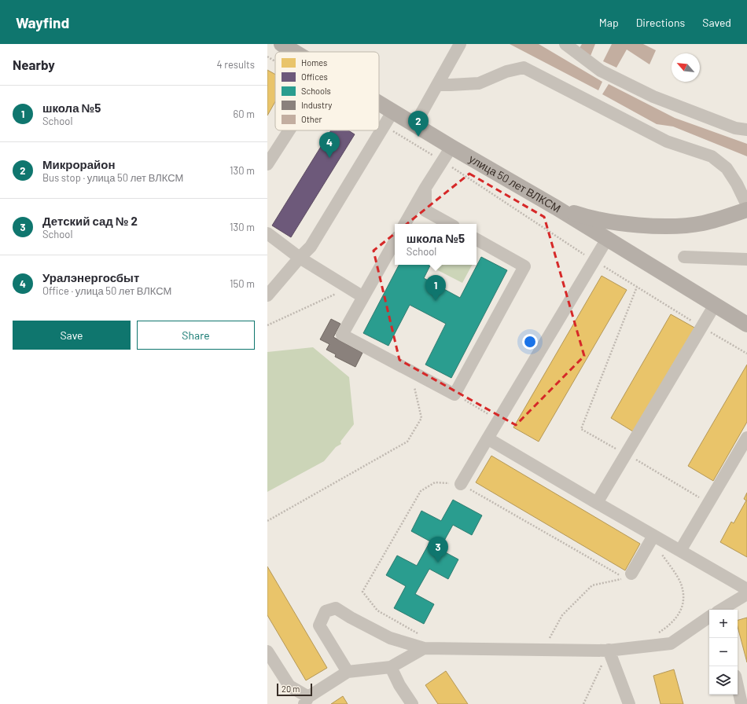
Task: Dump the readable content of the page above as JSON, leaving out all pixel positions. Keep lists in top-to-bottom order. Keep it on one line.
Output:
{"streets":{"main road":["улица 50 лет ВЛКСМ"]},"legend":["Homes","Offices","Schools","Industry","Other"],"scale_bar":"20 m","north":"top left","page":{"header":"Wayfind","nav":["Map","Directions","Saved"],"heading":["Nearby","4 results"],"list":[{"mark":"1","name":"школа №5","note":"School","value":"60 m"},{"mark":"2","name":"Микрорайон","note":"Bus stop · улица 50 лет ВЛКСМ","value":"130 m"},{"mark":"3","name":"Детский сад № 2","note":"School","value":"130 m"},{"mark":"4","name":"Уралэнергосбыт","note":"Office · улица 50 лет ВЛКСМ","value":"150 m"}],"pins":["2","4","1","3"],"popup":["школа №5","School"],"buttons":["Save","Share"],"map_buttons":["+","−"],"scale":"20 m"}}
